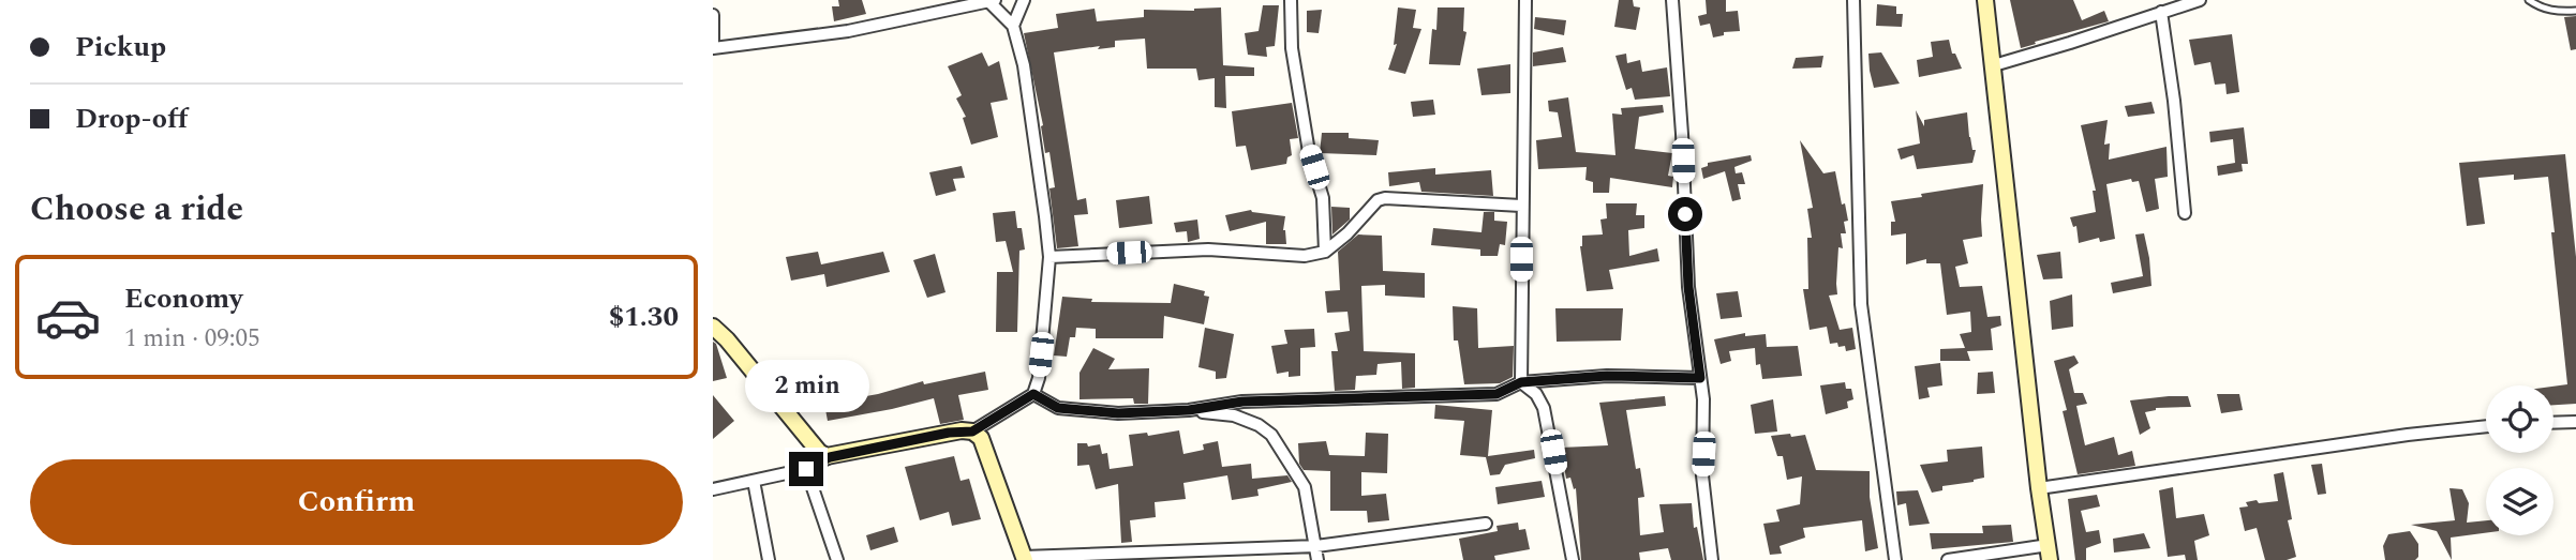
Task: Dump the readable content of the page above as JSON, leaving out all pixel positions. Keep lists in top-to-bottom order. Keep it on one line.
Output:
{"page":{"banner":["Pickup","Drop-off"],"heading":"Choose a ride","list":[{"name":"Economy","note":"1 min · 09:05","value":"$1.30"}],"bubble":"2 min","buttons":"Confirm"}}
